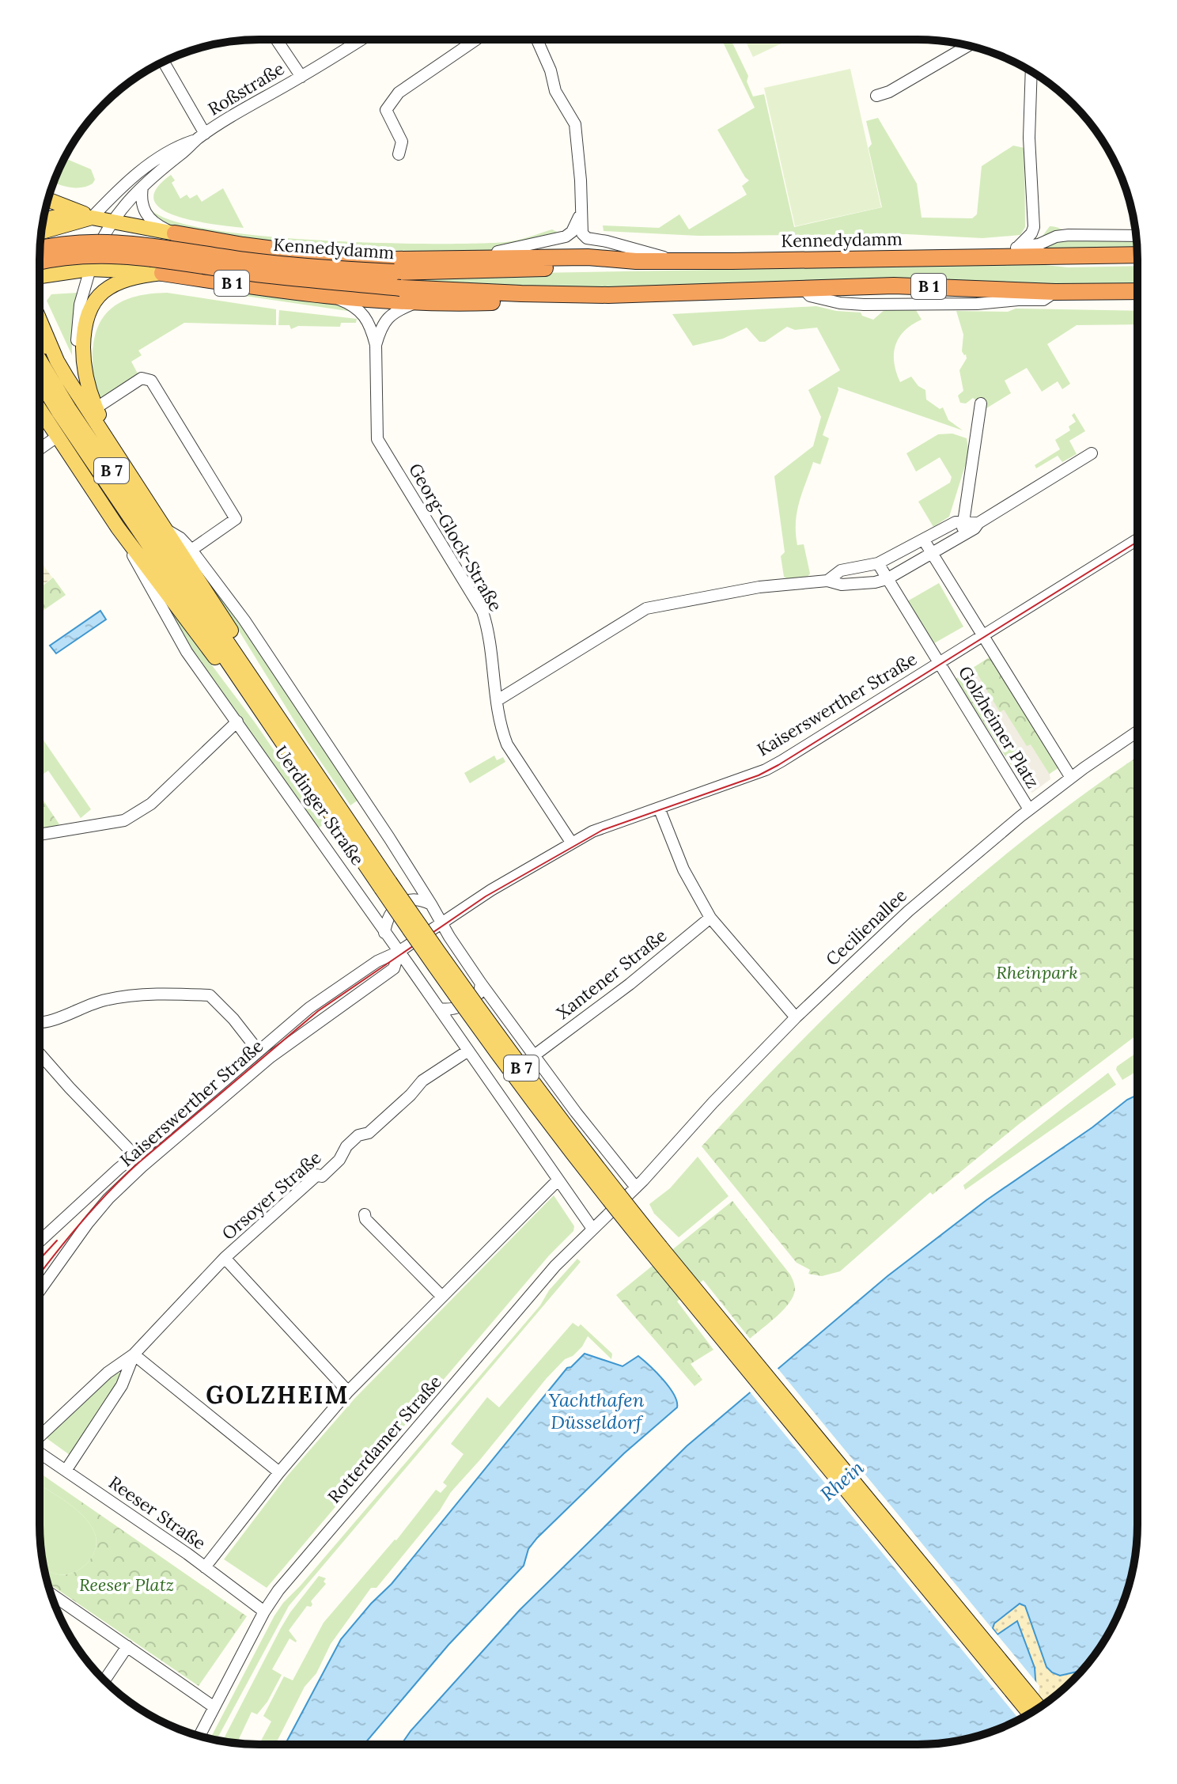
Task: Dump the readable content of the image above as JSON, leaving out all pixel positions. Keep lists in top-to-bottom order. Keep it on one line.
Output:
{"streets":{"highway":["Kennedydamm","B 1"],"main road":["B 7","Uerdinger Straße"],"street":["Roßstraße","Georg-Glock-Straße","Kaiserswerther Straße","Golzheimer Platz","Cecilienallee","Xantener Straße","Orsoyer Straße","Rotterdamer Straße","Reeser Straße"]},"crossings":[["Roßstraße","Kennedydamm"],["Roßstraße","B 1"],["Kennedydamm","B 1"],["Kennedydamm","Georg-Glock-Straße"],["Georg-Glock-Straße","Kaiserswerther Straße"],["Kaiserswerther Straße","Golzheimer Platz"],["Kaiserswerther Straße","Uerdinger Straße"],["Golzheimer Platz","Cecilienallee"],["Uerdinger Straße","Orsoyer Straße"],["Uerdinger Straße","Rotterdamer Straße"],["Cecilienallee","Rotterdamer Straße"],["Orsoyer Straße","Reeser Straße"],["Rotterdamer Straße","Reeser Straße"]],"districts":["GOLZHEIM"],"water":["Yachthafen Düsseldorf","Rhein"],"parks":["Rheinpark","Reeser Platz"]}
